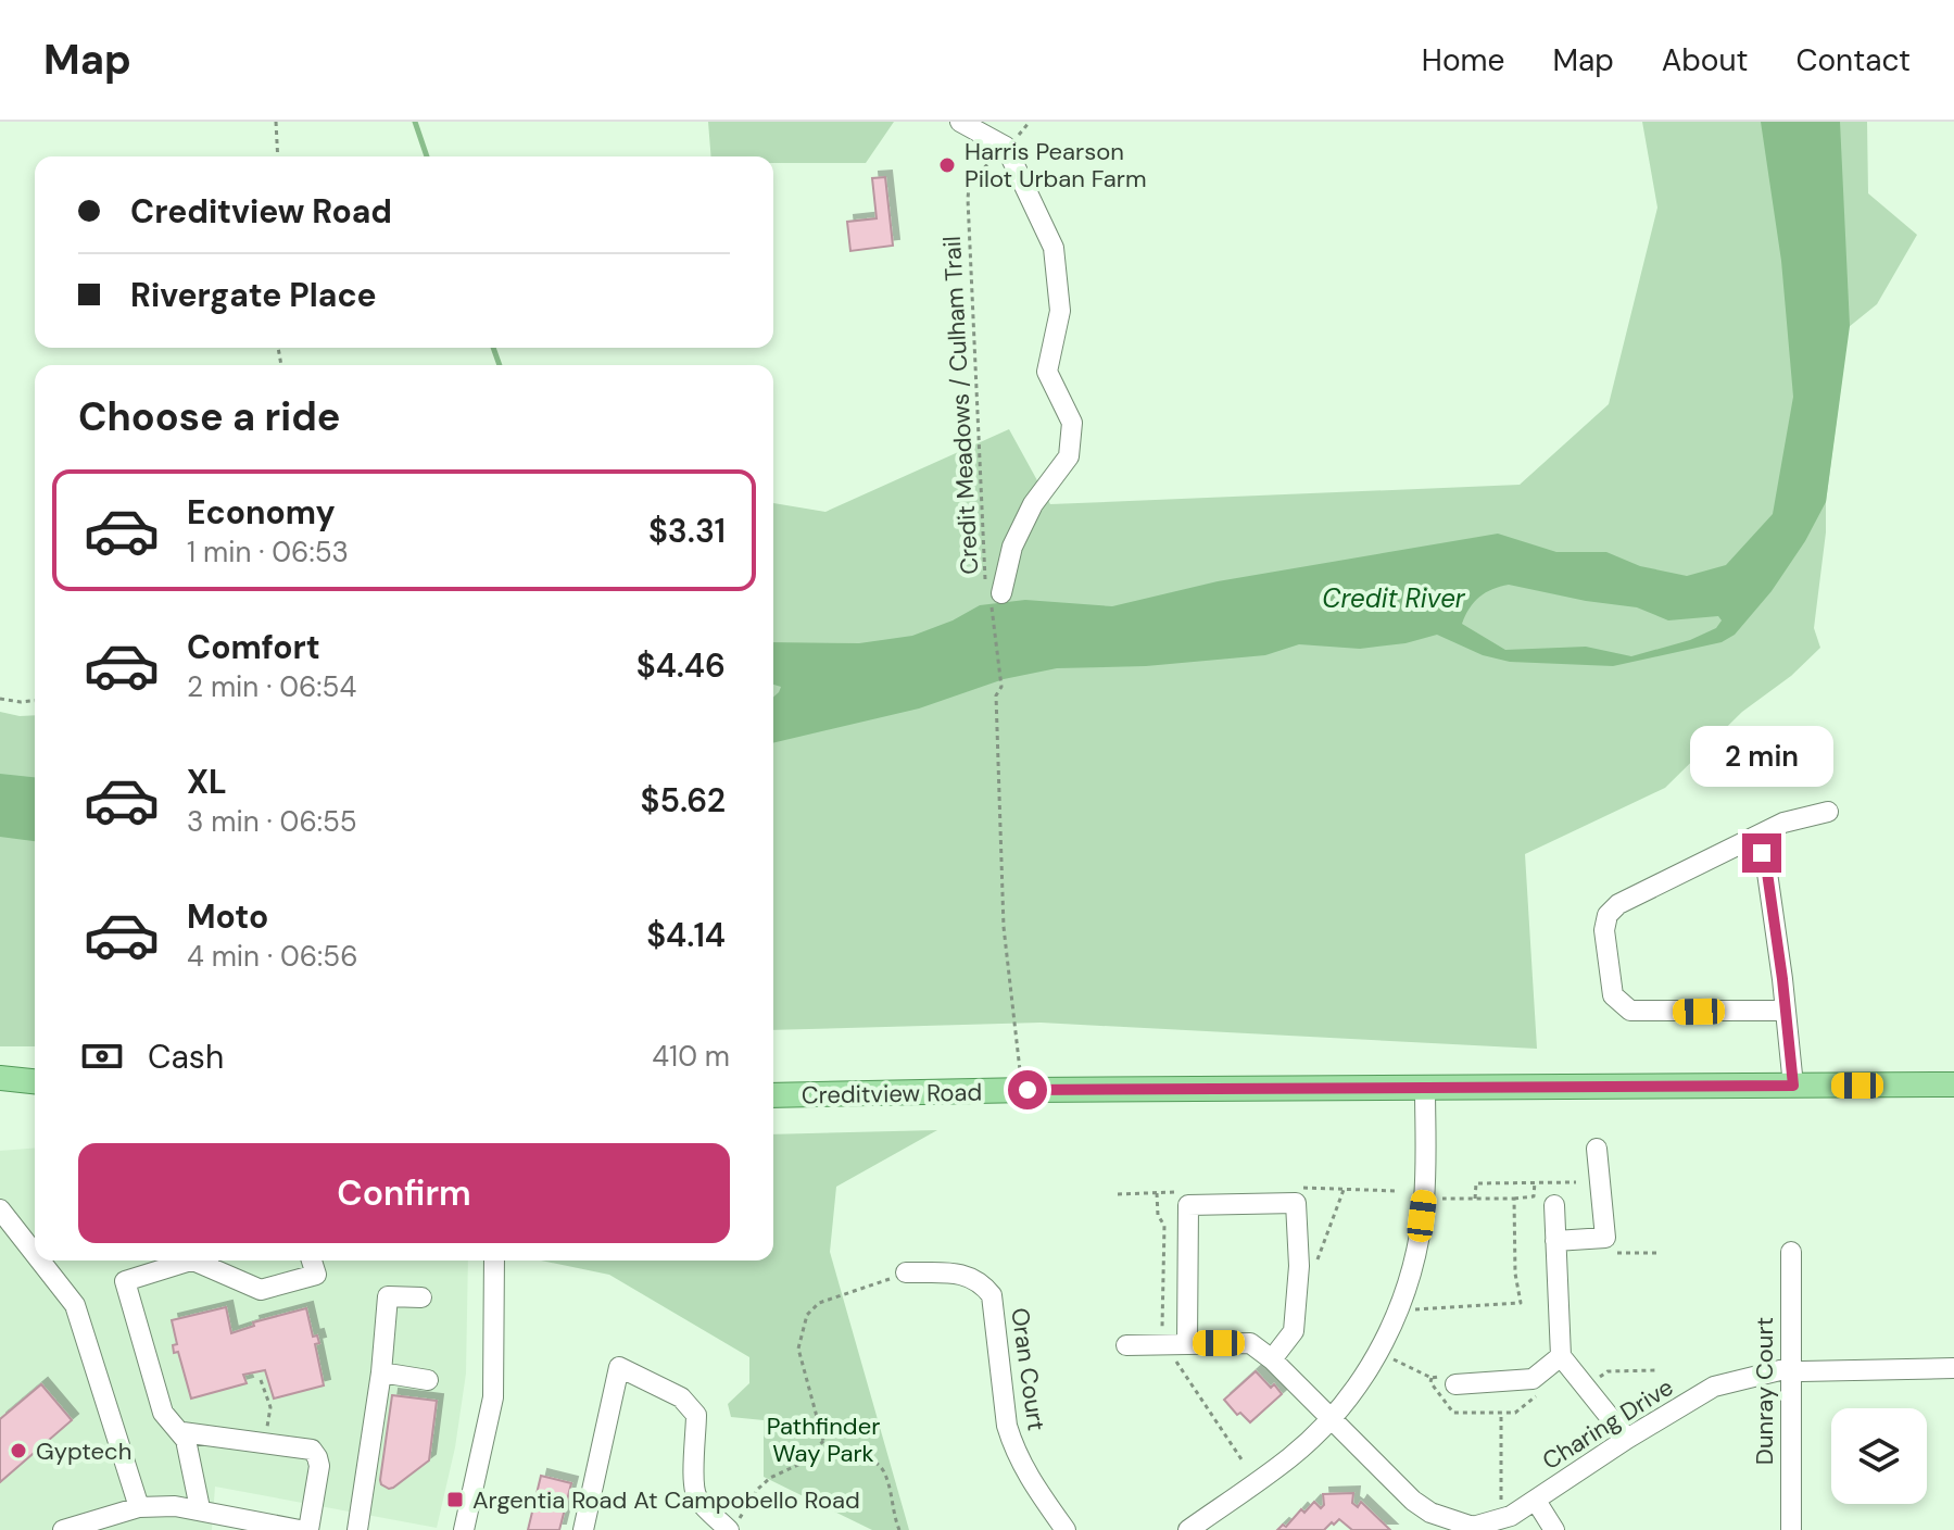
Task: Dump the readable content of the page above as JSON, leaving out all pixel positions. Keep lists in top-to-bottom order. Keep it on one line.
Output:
{"streets":{"main road":["Creditview Road"],"street":["Oran Court","Dunray Court","Charing Drive"],"path":["Credit Meadows / Culham Trail"]},"crossings":[["Dunray Court","Charing Drive"]],"water":["Credit River"],"parks":["Pathfinder Way Park"],"places":{"other":["Harris Pearson Pilot Urban Farm","Gyptech"],"transit":["Argentia Road At Campobello Road"]},"page":{"header":"Map","nav":["Home","Map","About","Contact"],"banner":["Creditview Road","Rivergate Place"],"heading":"Choose a ride","list":[{"name":"Economy","note":"1 min · 06:53","value":"$3.31"},{"name":"Comfort","note":"2 min · 06:54","value":"$4.46"},{"name":"XL","note":"3 min · 06:55","value":"$5.62"},{"name":"Moto","note":"4 min · 06:56","value":"$4.14"}],"bubble":"2 min","pay":["Cash","410 m"],"buttons":"Confirm"}}
